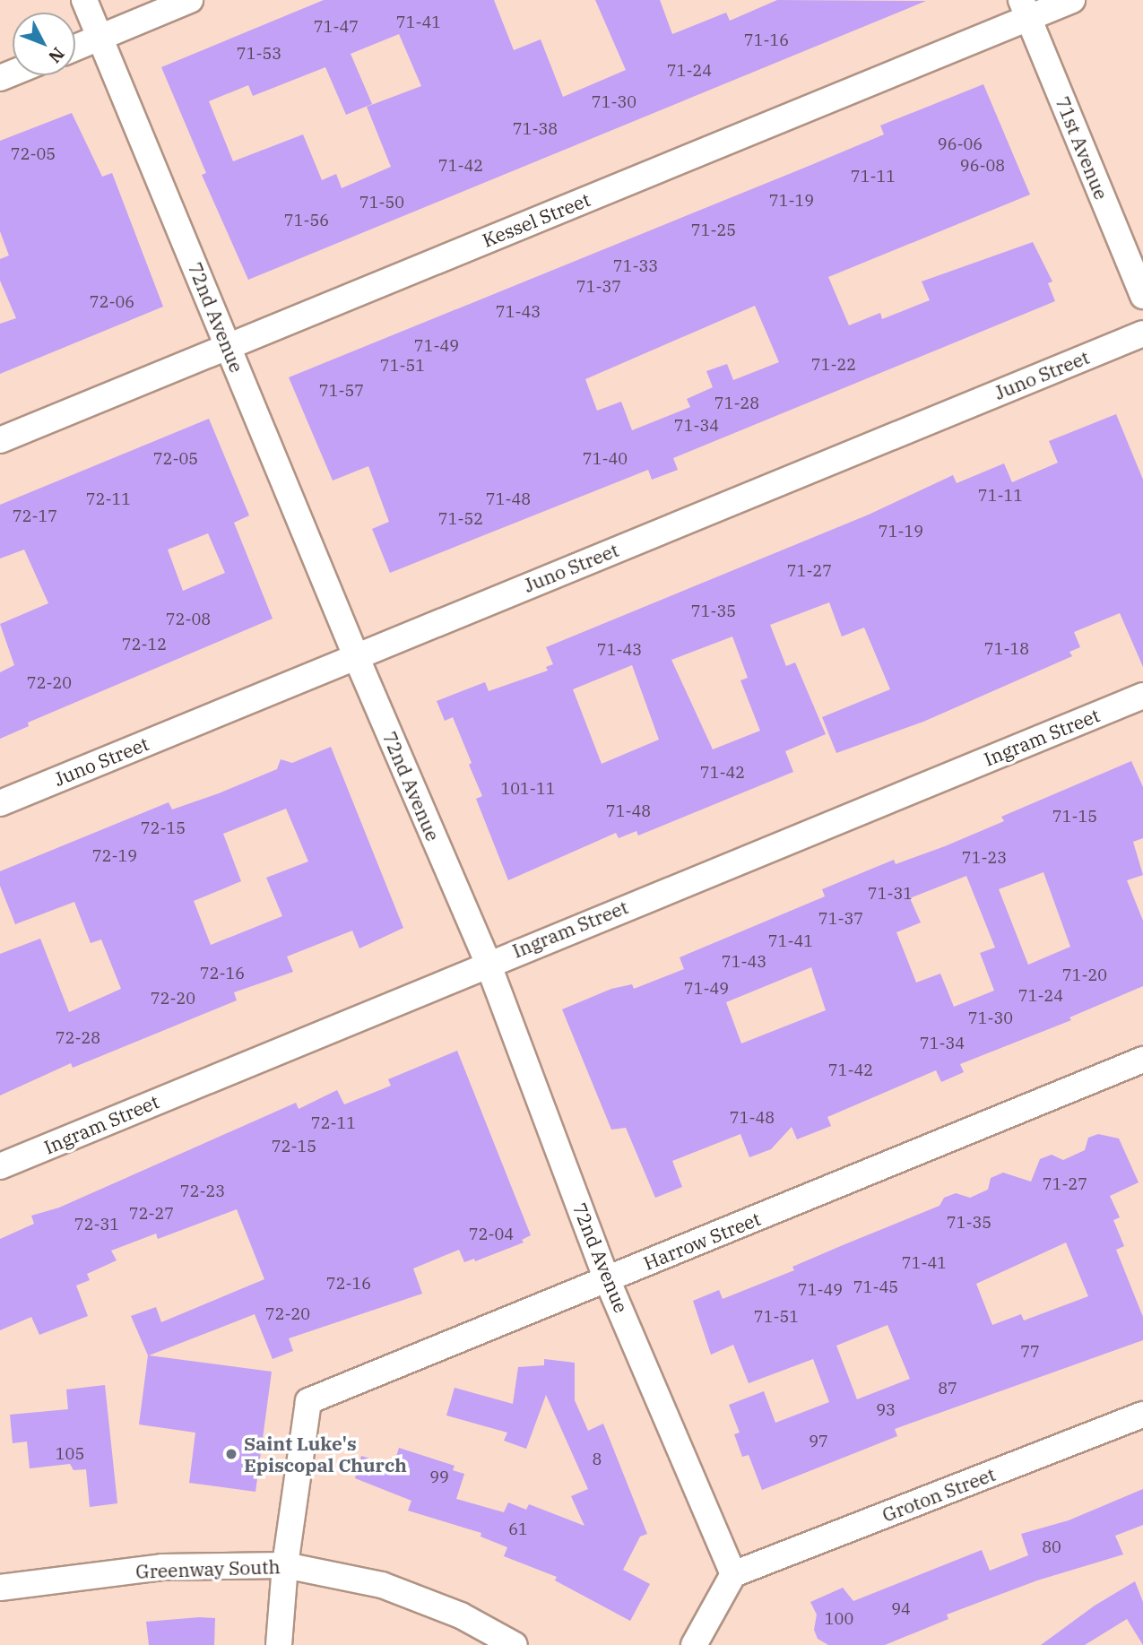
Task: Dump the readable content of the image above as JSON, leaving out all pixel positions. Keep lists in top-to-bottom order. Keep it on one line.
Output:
{"streets":{"street":["71st Avenue","Kessel Street","72nd Avenue","Juno Street","Ingram Street","Harrow Street","Groton Street","Greenway South"]},"crossings":[["71st Avenue","Kessel Street"],["Kessel Street","72nd Avenue"],["72nd Avenue","Juno Street"],["72nd Avenue","Ingram Street"],["72nd Avenue","Harrow Street"],["72nd Avenue","Groton Street"],["Harrow Street","Greenway South"]],"places":["Saint Luke's Episcopal Church"],"house_numbers":["71-41","71-47","71-16","71-53","71-24","71-30","71-38","96-06","72-05","71-42","96-08","71-11","71-19","71-50","71-56","71-25","71-33","71-37","72-06","71-43","71-49","71-22","71-51","71-57","71-28","71-34","72-05","71-40","71-11","72-11","71-48","72-17","71-52","71-19","71-27","71-35","72-08","72-12","71-18","71-43","72-20","71-42","101-11","71-48","71-15","72-15","72-19","71-23","71-31","71-37","71-41","71-43","72-16","71-20","71-49","71-24","72-20","71-30","72-28","71-34","71-42","71-48","72-11","72-15","71-27","72-23","72-27","71-35","72-31","72-04","71-41","72-16","71-45","71-49","72-20","71-51","77","87","93","97","105","8","99","61","80","94","100"],"north":"bottom right"}
